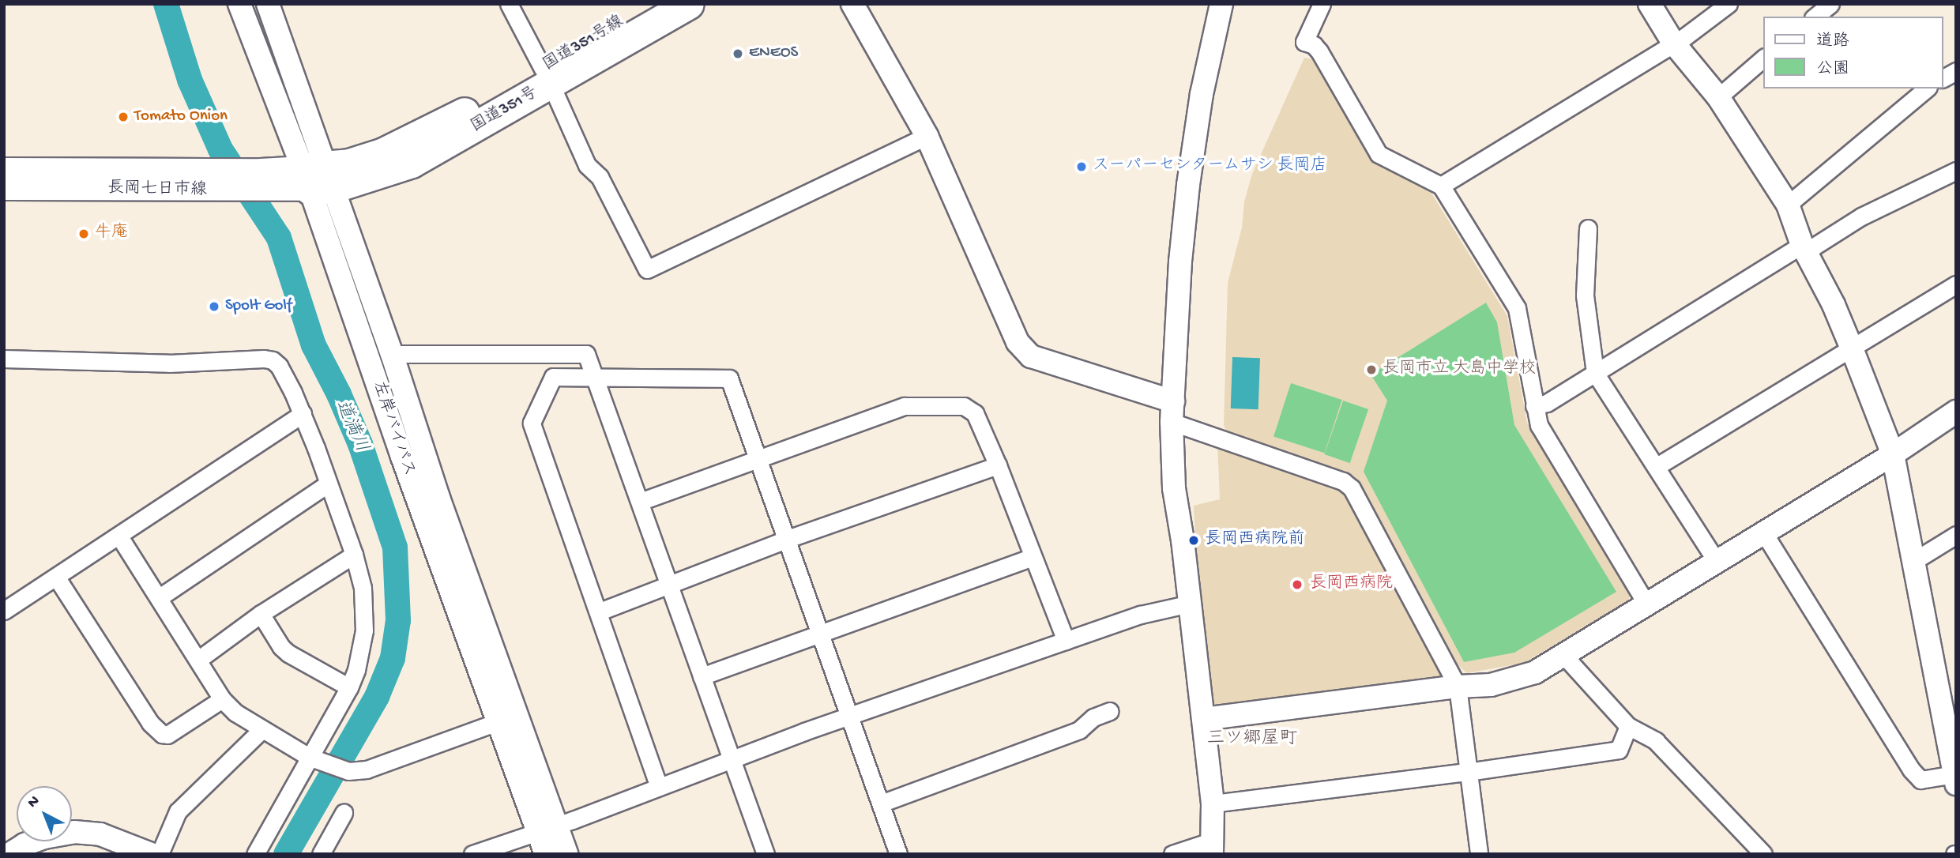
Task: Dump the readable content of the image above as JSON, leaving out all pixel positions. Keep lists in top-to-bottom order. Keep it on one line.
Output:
{"streets":{"highway":["国道351号線","国道351号"],"street":["長岡七日市線","左岸バイパス"]},"crossings":[["国道351号線","国道351号"],["国道351号","長岡七日市線"],["国道351号","左岸バイパス"],["長岡七日市線","左岸バイパス"]],"districts":["三ツ郷屋町"],"water":["道満川"],"places":["ENEOS","Tomato Onion","スーパーセンタームサシ 長岡店","牛庵","Spolt Golf","長岡市立 大島中学校","長岡西病院前","長岡西病院"],"legend":["道路","公園"],"north":"top left"}
